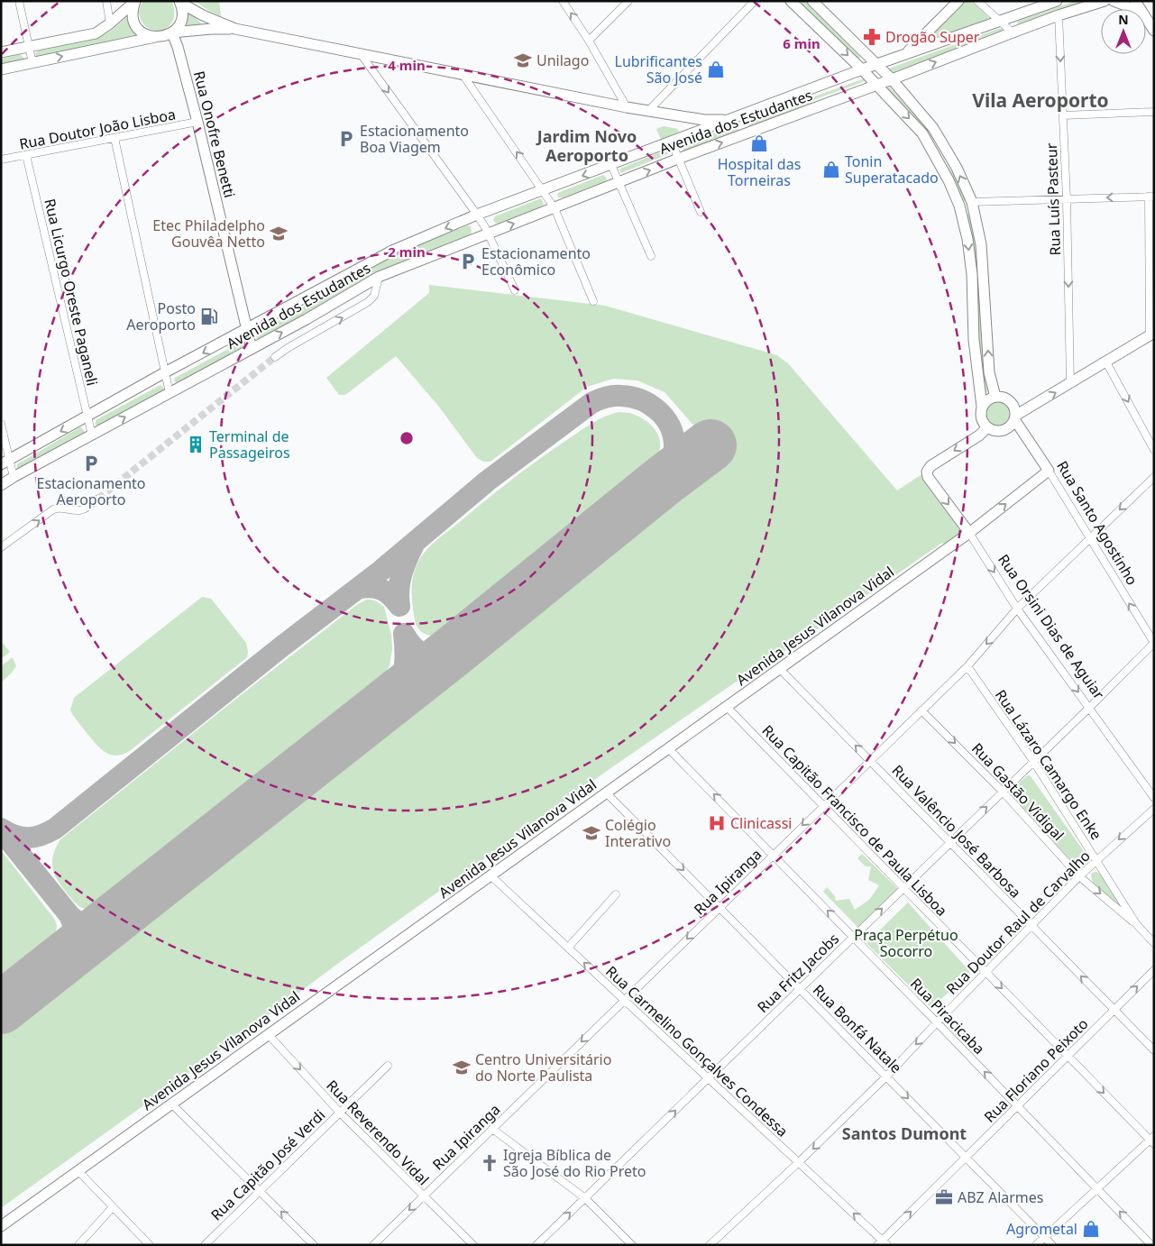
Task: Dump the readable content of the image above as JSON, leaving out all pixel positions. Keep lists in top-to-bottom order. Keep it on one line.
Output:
{"streets":{"street":["Avenida dos Estudantes","Rua Doutor João Lisboa","Rua Onofre Benetti","Rua Luís Pasteur","Rua Licurgo Oreste Paganeli","Rua Santo Agostinho","Avenida Jesus Vilanova Vidal","Rua Orsini Dias de Aguiar","Rua Lázaro Camargo Enke","Rua Gastão Vidigal","Rua Capitão Francisco de Paula Lisboa","Rua Valêncio José Barbosa","Rua Ipiranga","Rua Doutor Raul de Carvalho","Rua Fritz Jacobs","Rua Piracicaba","Rua Bonfá Natale","Rua Carmelino Gonçalves Condessa","Rua Floriano Peixoto","Rua Reverendo Vidal","Rua Capitão José Verdi"]},"crossings":[["Avenida dos Estudantes","Rua Onofre Benetti"],["Avenida dos Estudantes","Rua Luís Pasteur"],["Avenida dos Estudantes","Rua Licurgo Oreste Paganeli"],["Rua Doutor João Lisboa","Rua Onofre Benetti"],["Rua Doutor João Lisboa","Rua Licurgo Oreste Paganeli"],["Rua Santo Agostinho","Avenida Jesus Vilanova Vidal"],["Rua Santo Agostinho","Rua Orsini Dias de Aguiar"],["Rua Santo Agostinho","Rua Ipiranga"],["Rua Santo Agostinho","Rua Fritz Jacobs"],["Avenida Jesus Vilanova Vidal","Rua Orsini Dias de Aguiar"],["Avenida Jesus Vilanova Vidal","Rua Capitão Francisco de Paula Lisboa"],["Avenida Jesus Vilanova Vidal","Rua Valêncio José Barbosa"],["Avenida Jesus Vilanova Vidal","Rua Piracicaba"],["Avenida Jesus Vilanova Vidal","Rua Bonfá Natale"],["Avenida Jesus Vilanova Vidal","Rua Carmelino Gonçalves Condessa"],["Avenida Jesus Vilanova Vidal","Rua Reverendo Vidal"],["Rua Orsini Dias de Aguiar","Rua Ipiranga"],["Rua Orsini Dias de Aguiar","Rua Fritz Jacobs"],["Rua Lázaro Camargo Enke","Rua Gastão Vidigal"],["Rua Lázaro Camargo Enke","Rua Ipiranga"],["Rua Lázaro Camargo Enke","Rua Doutor Raul de Carvalho"],["Rua Lázaro Camargo Enke","Rua Fritz Jacobs"],["Rua Gastão Vidigal","Rua Ipiranga"],["Rua Gastão Vidigal","Rua Doutor Raul de Carvalho"],["Rua Gastão Vidigal","Rua Fritz Jacobs"],["Rua Capitão Francisco de Paula Lisboa","Rua Ipiranga"],["Rua Capitão Francisco de Paula Lisboa","Rua Doutor Raul de Carvalho"],["Rua Capitão Francisco de Paula Lisboa","Rua Fritz Jacobs"],["Rua Capitão Francisco de Paula Lisboa","Rua Floriano Peixoto"],["Rua Valêncio José Barbosa","Rua Ipiranga"],["Rua Valêncio José Barbosa","Rua Doutor Raul de Carvalho"],["Rua Valêncio José Barbosa","Rua Fritz Jacobs"],["Rua Valêncio José Barbosa","Rua Floriano Peixoto"],["Rua Ipiranga","Rua Piracicaba"],["Rua Ipiranga","Rua Bonfá Natale"],["Rua Ipiranga","Rua Carmelino Gonçalves Condessa"],["Rua Ipiranga","Rua Reverendo Vidal"],["Rua Doutor Raul de Carvalho","Rua Piracicaba"],["Rua Doutor Raul de Carvalho","Rua Bonfá Natale"],["Rua Doutor Raul de Carvalho","Rua Carmelino Gonçalves Condessa"],["Rua Fritz Jacobs","Rua Piracicaba"],["Rua Fritz Jacobs","Rua Bonfá Natale"],["Rua Fritz Jacobs","Rua Carmelino Gonçalves Condessa"],["Rua Piracicaba","Rua Floriano Peixoto"],["Rua Bonfá Natale","Rua Floriano Peixoto"],["Rua Carmelino Gonçalves Condessa","Rua Floriano Peixoto"],["Rua Reverendo Vidal","Rua Capitão José Verdi"]],"one_way":["Rua Luís Pasteur","Rua Santo Agostinho","Rua Orsini Dias de Aguiar","Rua Gastão Vidigal","Rua Capitão Francisco de Paula Lisboa","Rua Valêncio José Barbosa","Rua Ipiranga","Rua Doutor Raul de Carvalho","Rua Fritz Jacobs","Rua Piracicaba","Rua Bonfá Natale","Rua Carmelino Gonçalves Condessa","Rua Floriano Peixoto","Rua Reverendo Vidal"],"districts":["Vila Aeroporto","Jardim Novo Aeroporto","Santos Dumont"],"parks":["Praça Perpétuo Socorro"],"places":{"pharmacy":["Drogão Super"],"school or university":["Unilago","Etec Philadelpho Gouvêa Netto","Colégio Interativo","Centro Universitário do Norte Paulista"],"shop":["Lubrificantes São José","Hospital das Torneiras","Tonin Superatacado","Agrometal"],"parking":["Estacionamento Boa Viagem","Estacionamento Econômico","Estacionamento Aeroporto"],"fuel station":["Posto Aeroporto"],"building":["Terminal de Passageiros"],"hospital":["Clinicassi"],"church":["Igreja Bíblica de São José do Rio Preto"],"office":["ABZ Alarmes"]},"north":"top","rings":["6 min","4 min","2 min"]}
